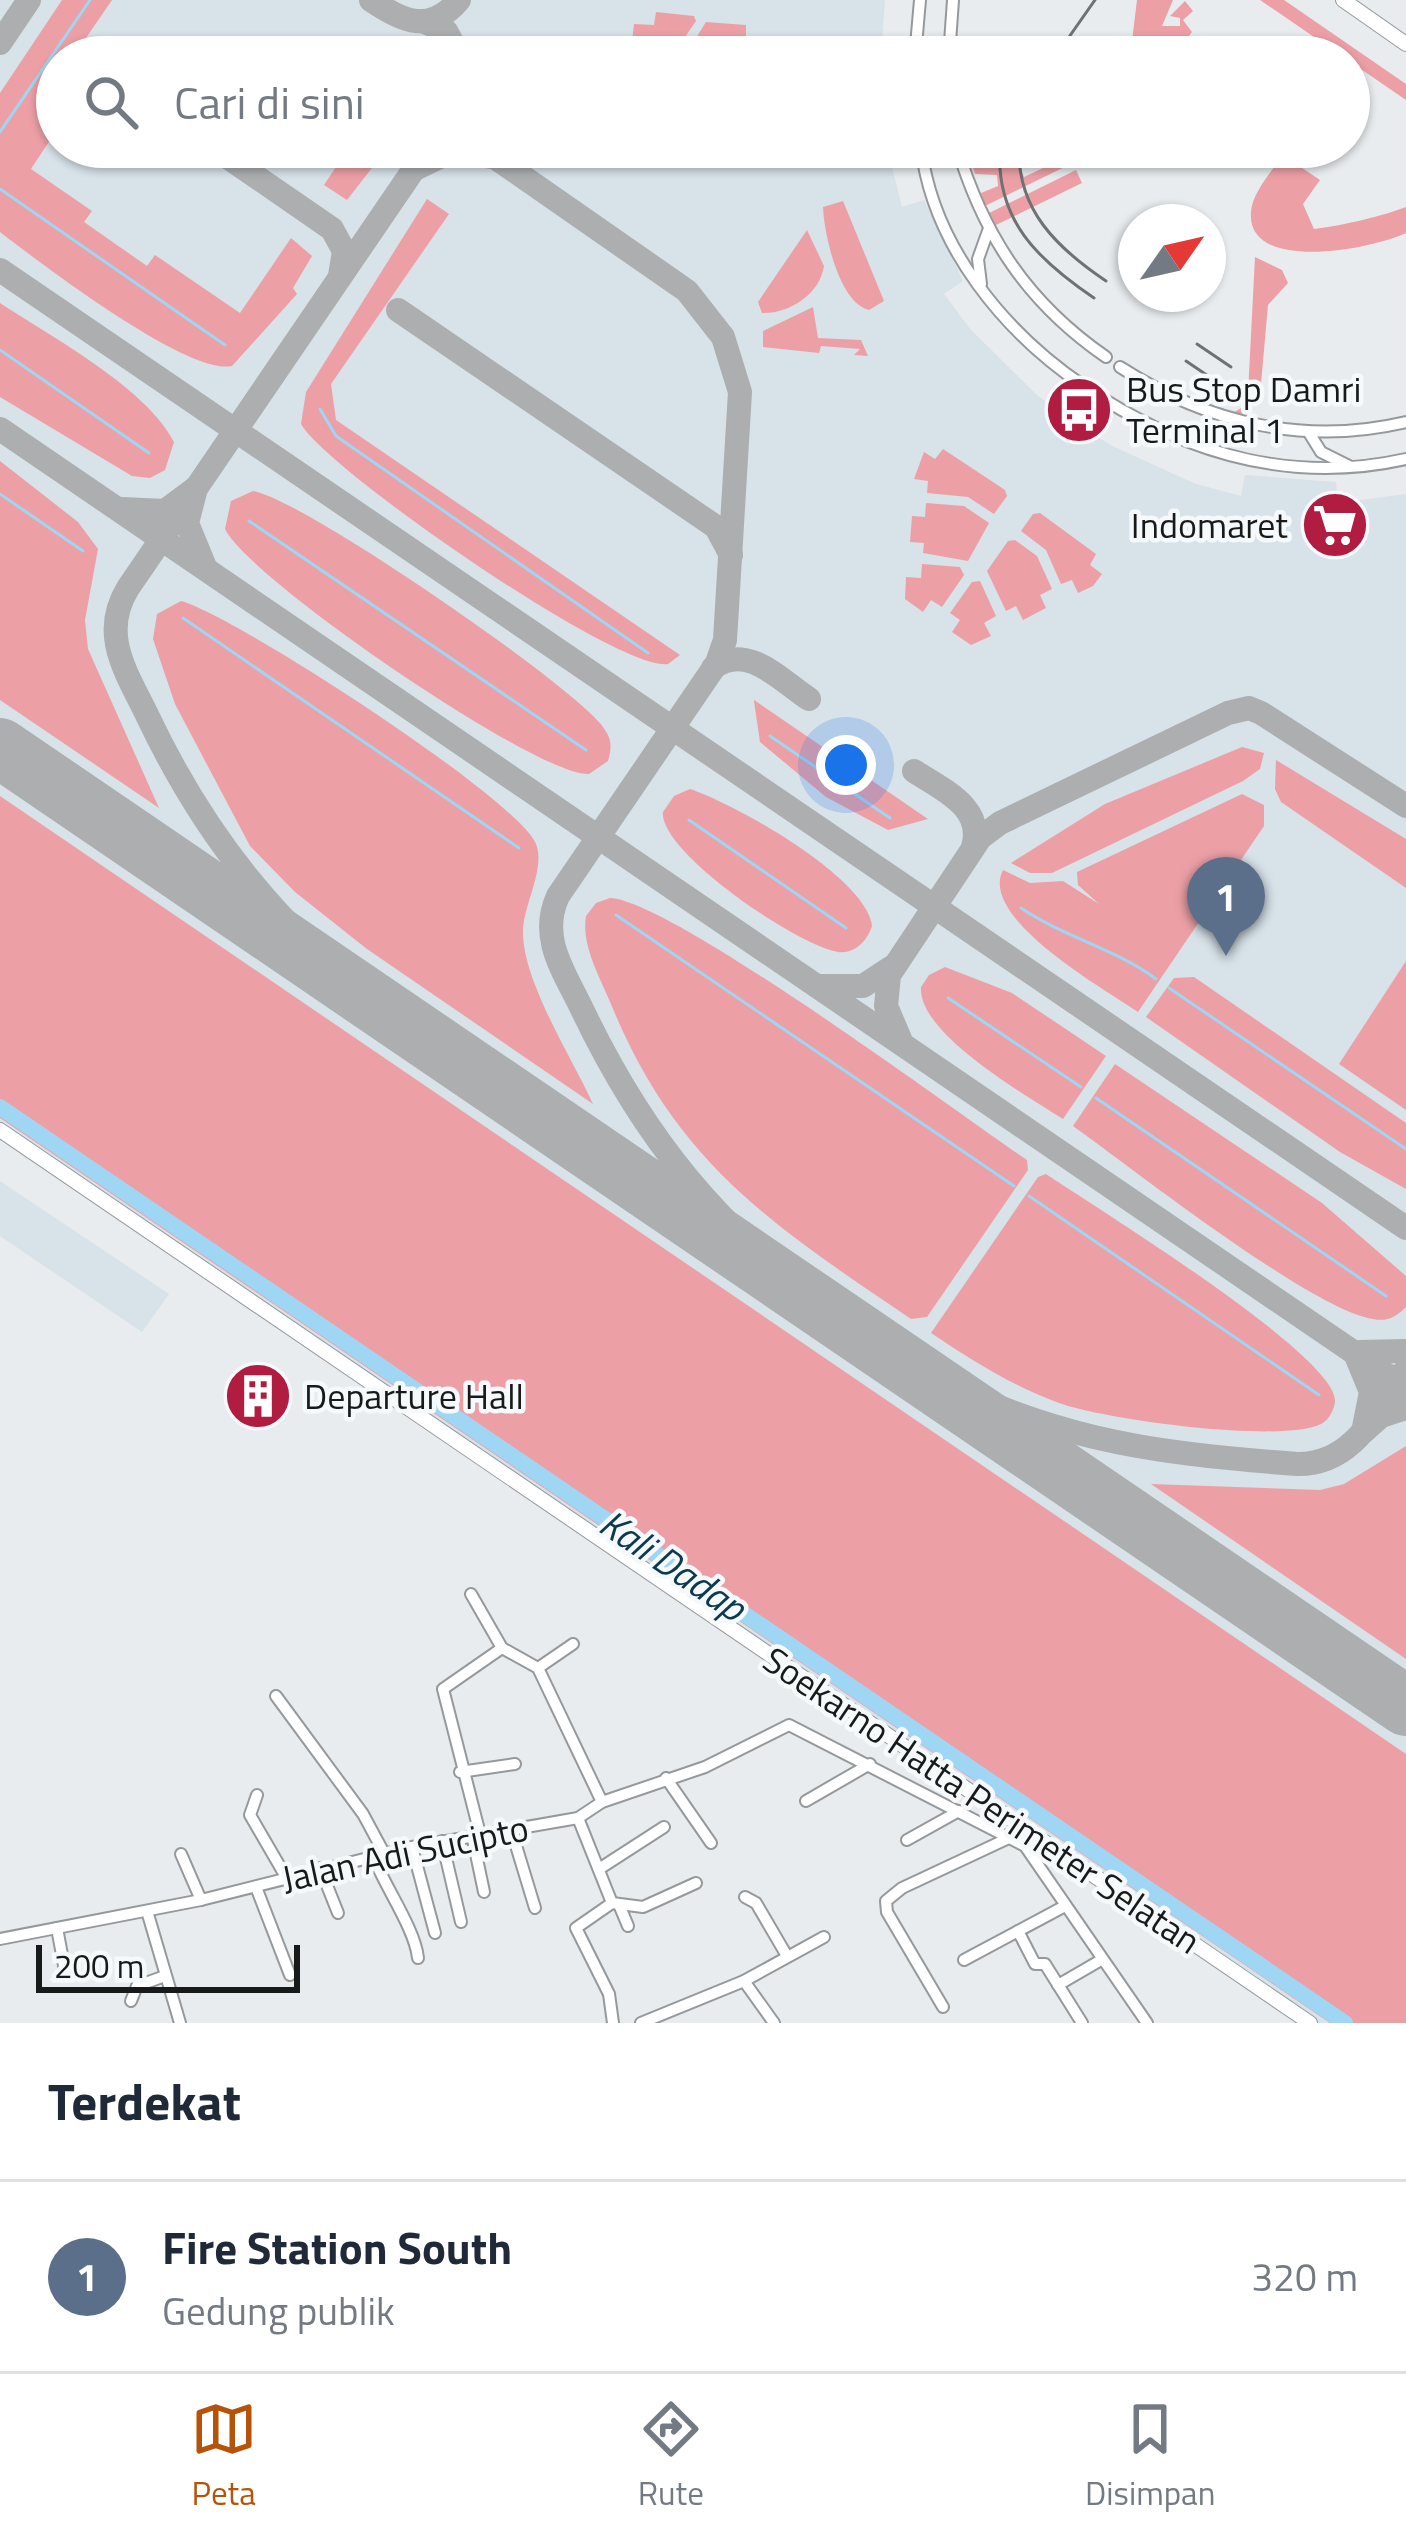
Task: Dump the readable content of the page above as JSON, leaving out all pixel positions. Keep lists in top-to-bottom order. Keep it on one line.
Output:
{"streets":{"main road":["Soekarno Hatta Perimeter Selatan"],"street":["Jalan Adi Sucipto"]},"water":["Kali Dadap"],"places":{"bus stop":["Bus Stop Damri Terminal 1"],"supermarket":["Indomaret"],"building":["Departure Hall"]},"scale_bar":"200 m","north":"top right","page":{"search":"Cari di sini","pins":"1","scale":"200 m","heading":"Terdekat","list":[{"mark":"1","name":"Fire Station South","note":"Gedung publik","value":"320 m"}],"nav":["Peta","Rute","Disimpan"]}}
